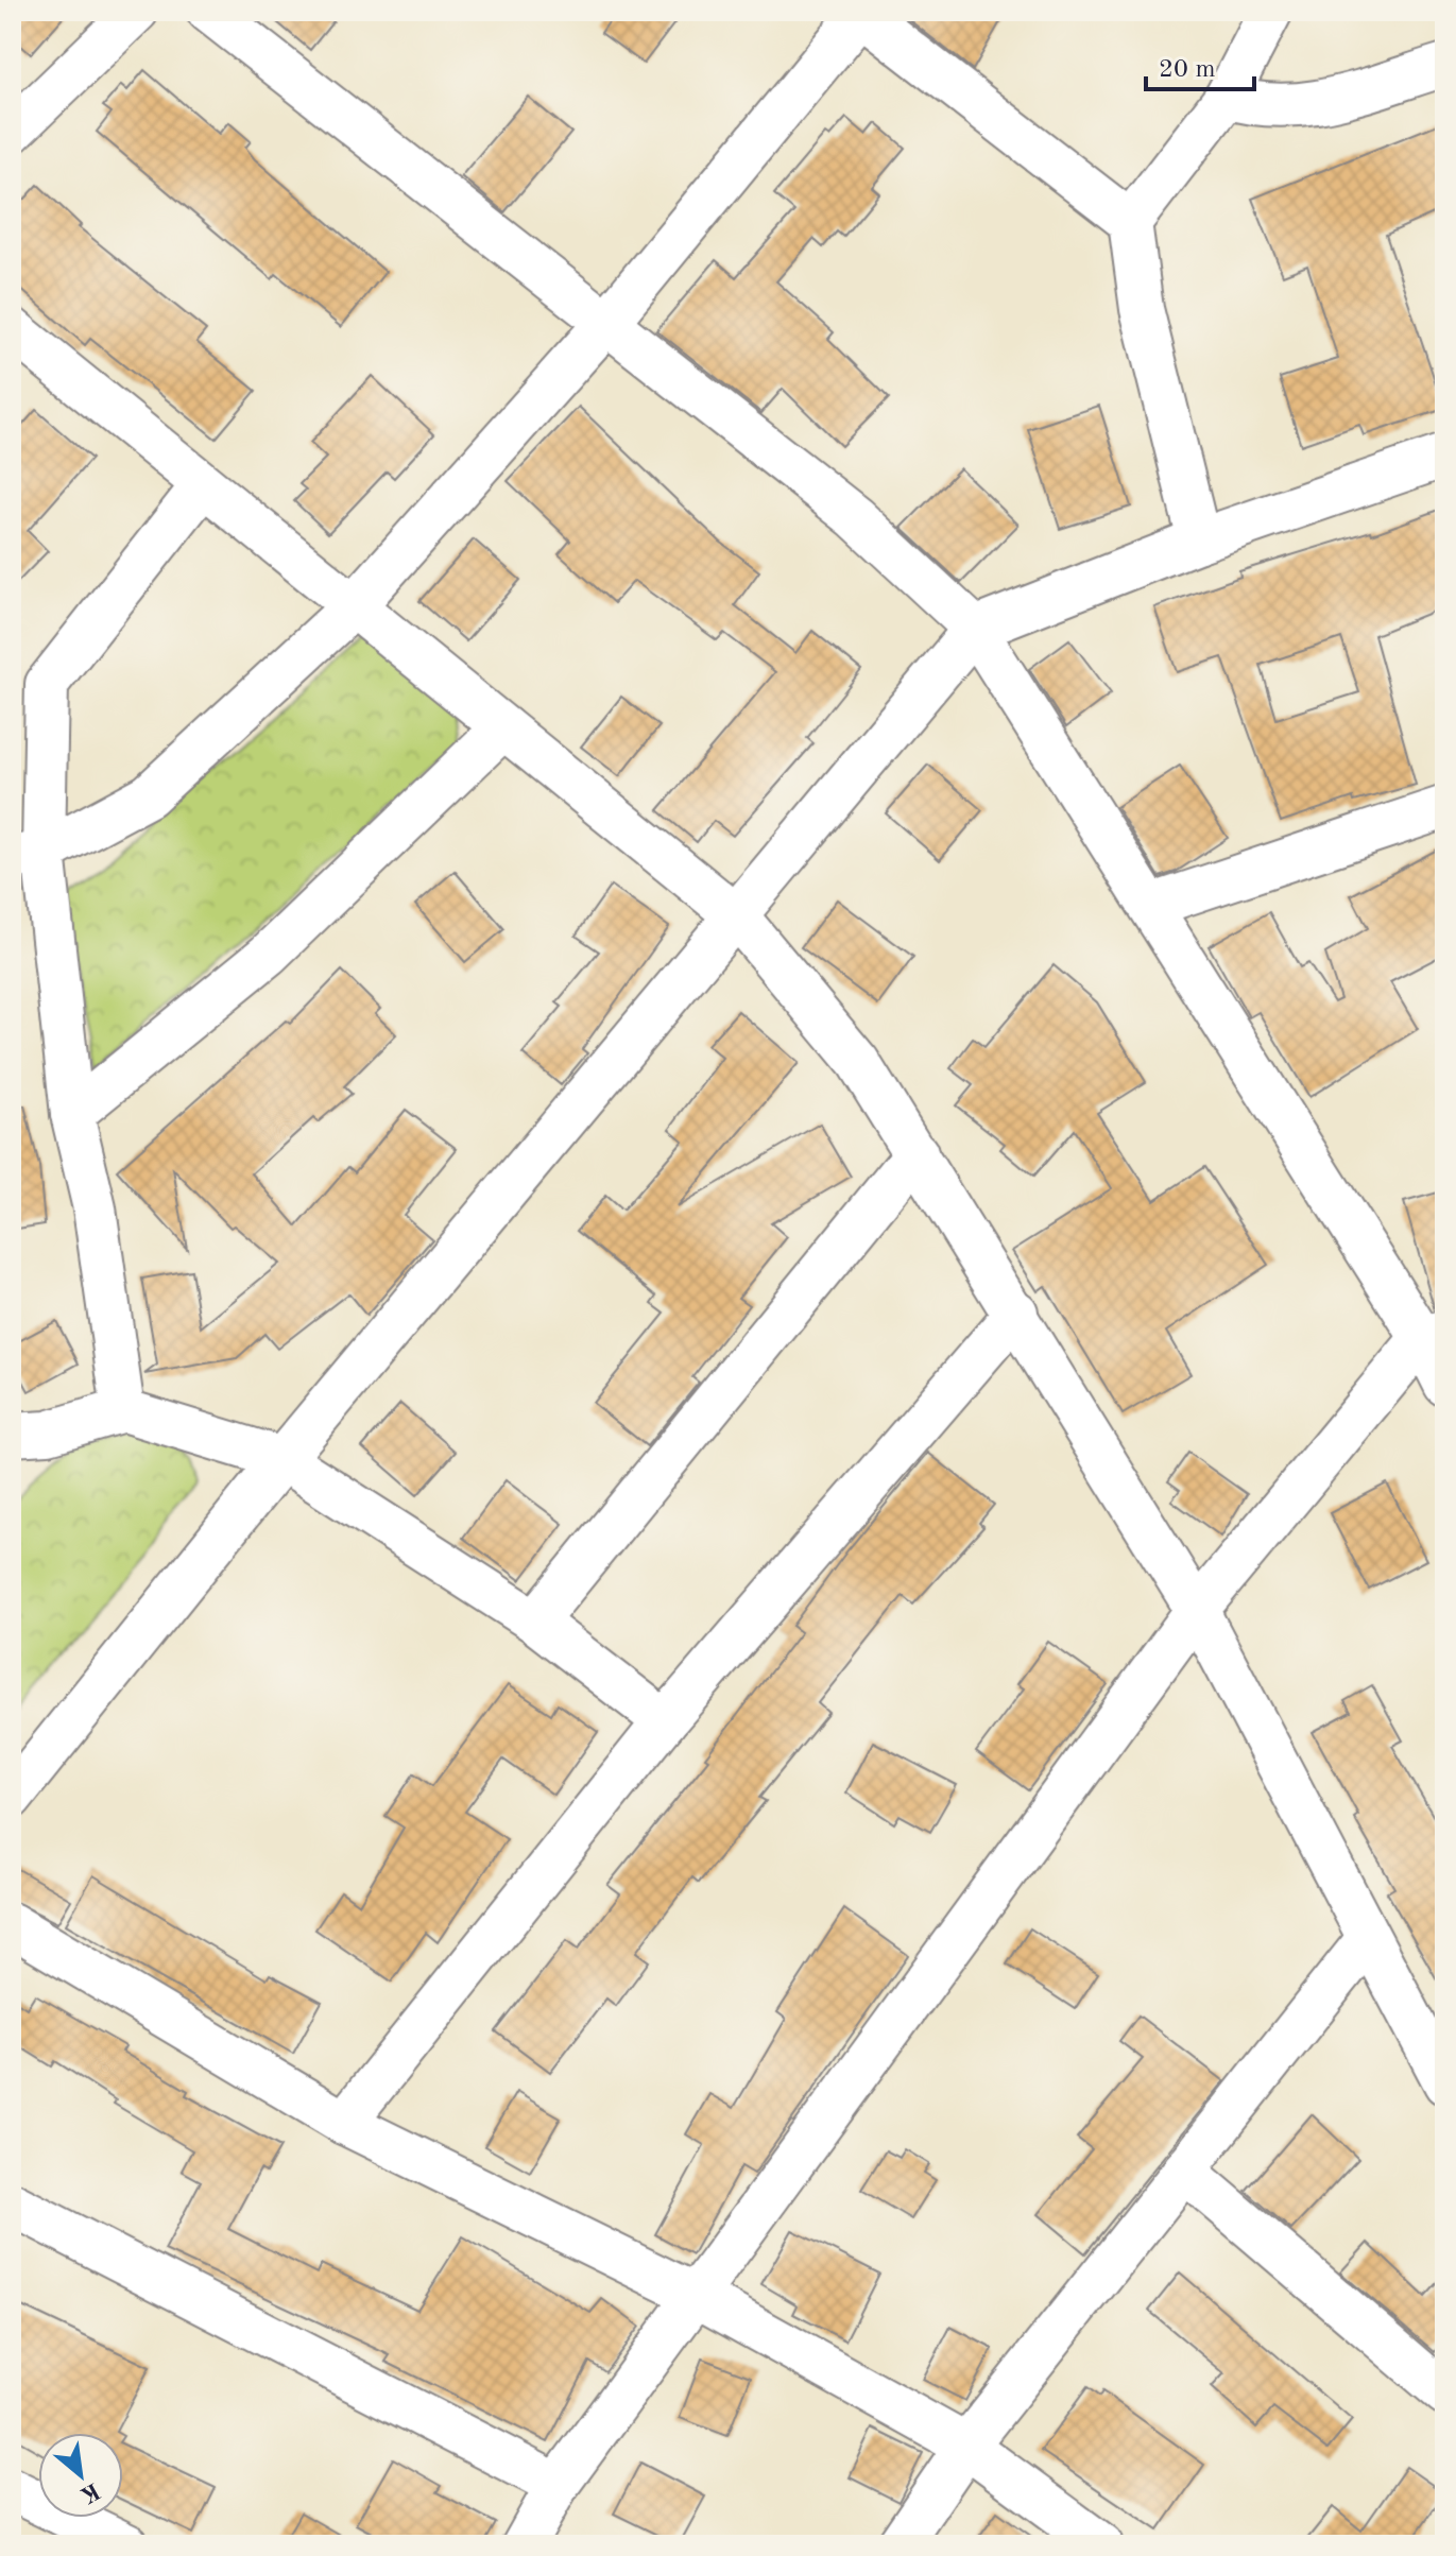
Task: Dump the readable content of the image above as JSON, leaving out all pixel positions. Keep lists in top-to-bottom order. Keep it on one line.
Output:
{"scale_bar":"20 m","north":"bottom right"}
